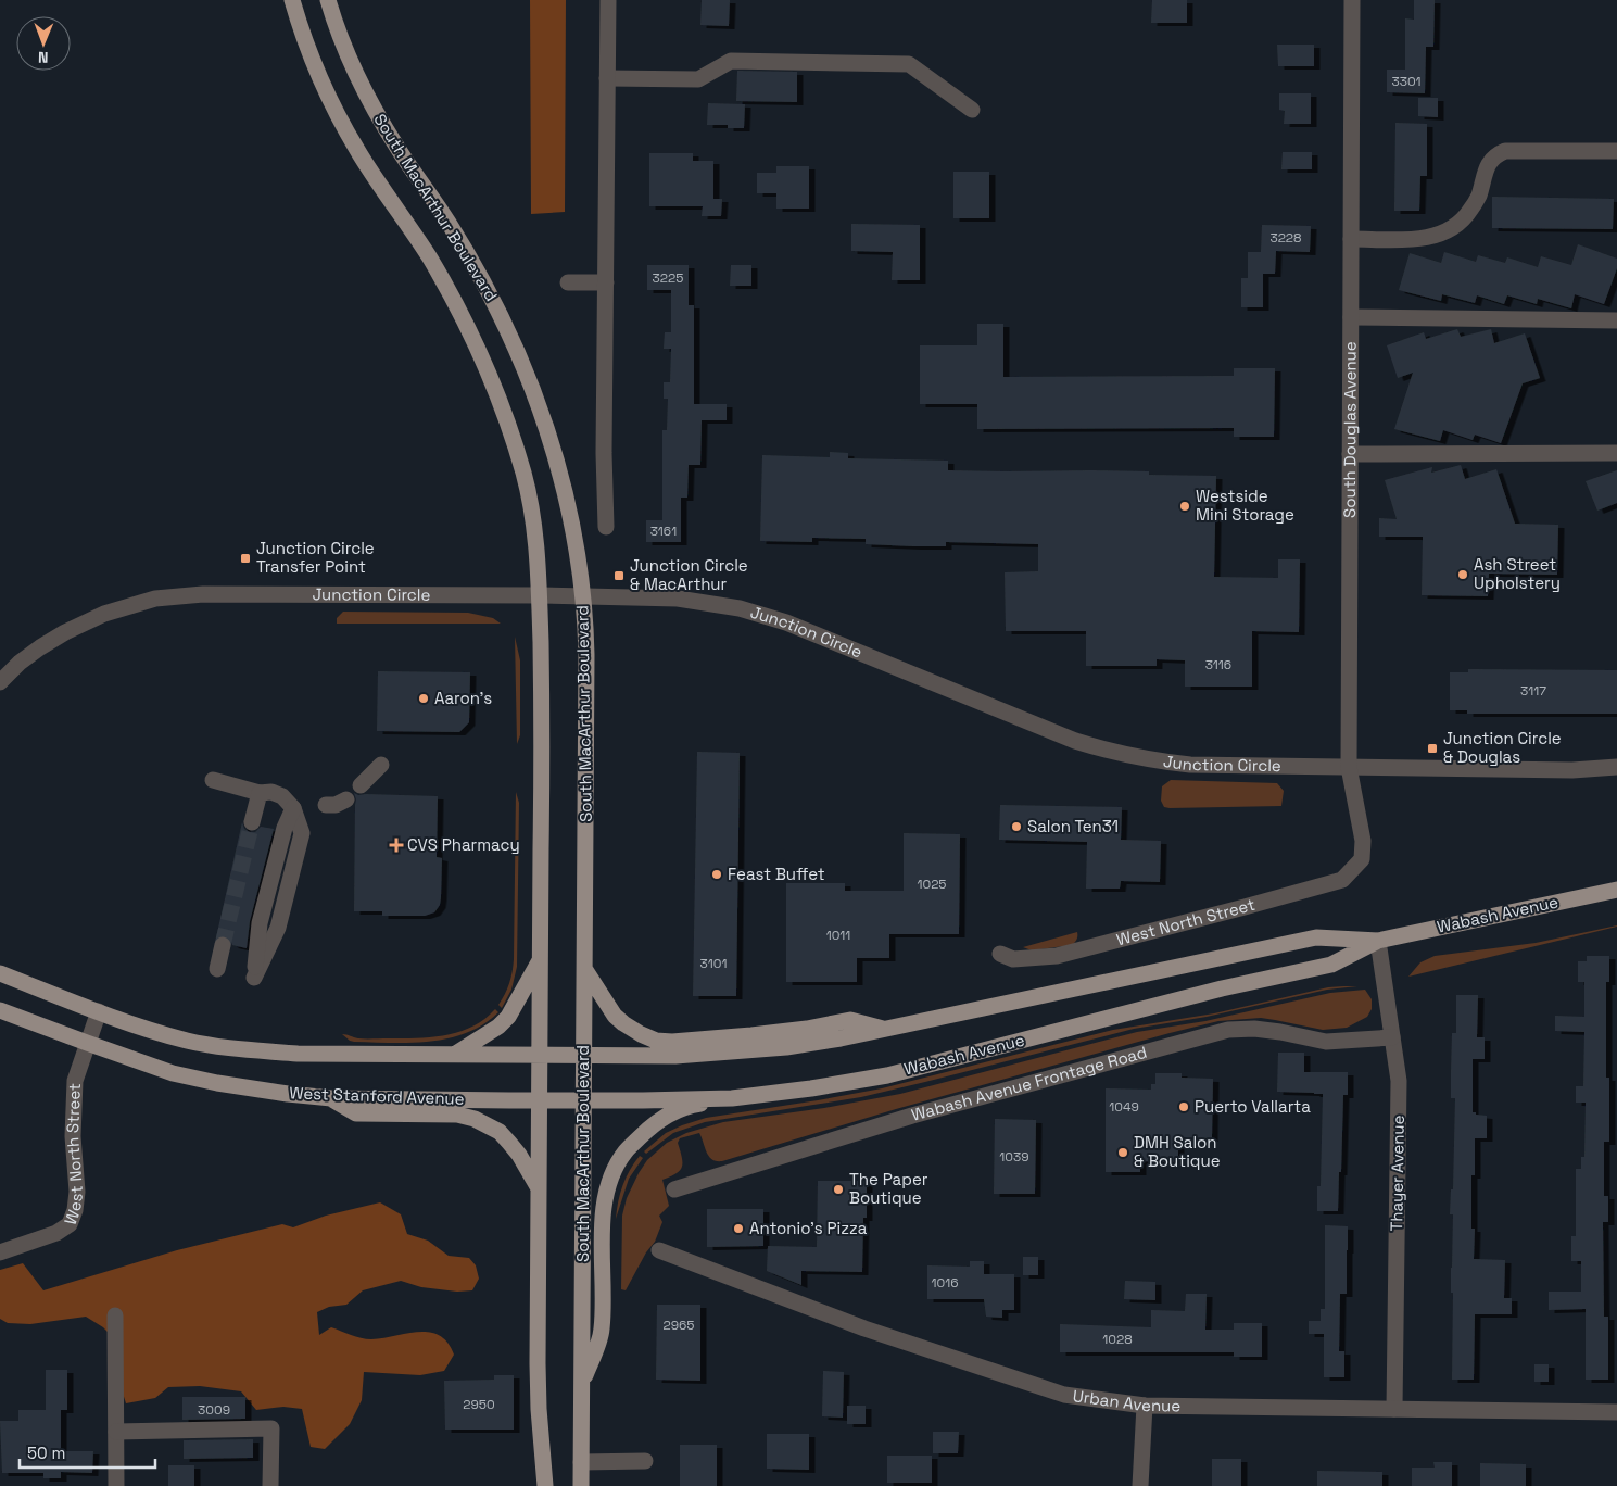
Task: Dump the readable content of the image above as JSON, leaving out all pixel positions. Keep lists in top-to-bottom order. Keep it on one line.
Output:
{"streets":{"main road":["South MacArthur Boulevard","Wabash Avenue","West Stanford Avenue"],"street":["South Douglas Avenue","Junction Circle","West North Street","Wabash Avenue Frontage Road","Thayer Avenue","Urban Avenue"]},"crossings":[["South MacArthur Boulevard","Junction Circle"],["South MacArthur Boulevard","Wabash Avenue"],["South MacArthur Boulevard","West Stanford Avenue"],["South Douglas Avenue","Junction Circle"],["South Douglas Avenue","West North Street"],["Wabash Avenue","West Stanford Avenue"],["Wabash Avenue","Thayer Avenue"],["West North Street","West Stanford Avenue"],["Wabash Avenue Frontage Road","Thayer Avenue"],["Thayer Avenue","Urban Avenue"]],"places":{"other":["Westside Mini Storage","Ash Street Upholstery","Aaron's","Salon Ten31","Feast Buffet","Puerto Vallarta","DMH Salon & Boutique","The Paper Boutique","Antonio's Pizza"],"transit":["Junction Circle Transfer Point","Junction Circle & MacArthur","Junction Circle & Douglas"],"health":["CVS Pharmacy"]},"house_numbers":["3301","3228","3225","3161","3116","3117","1025","1011","3101","1049","1039","1016","2965","1028","2950","3009"],"scale_bar":"50 m","north":"bottom"}
